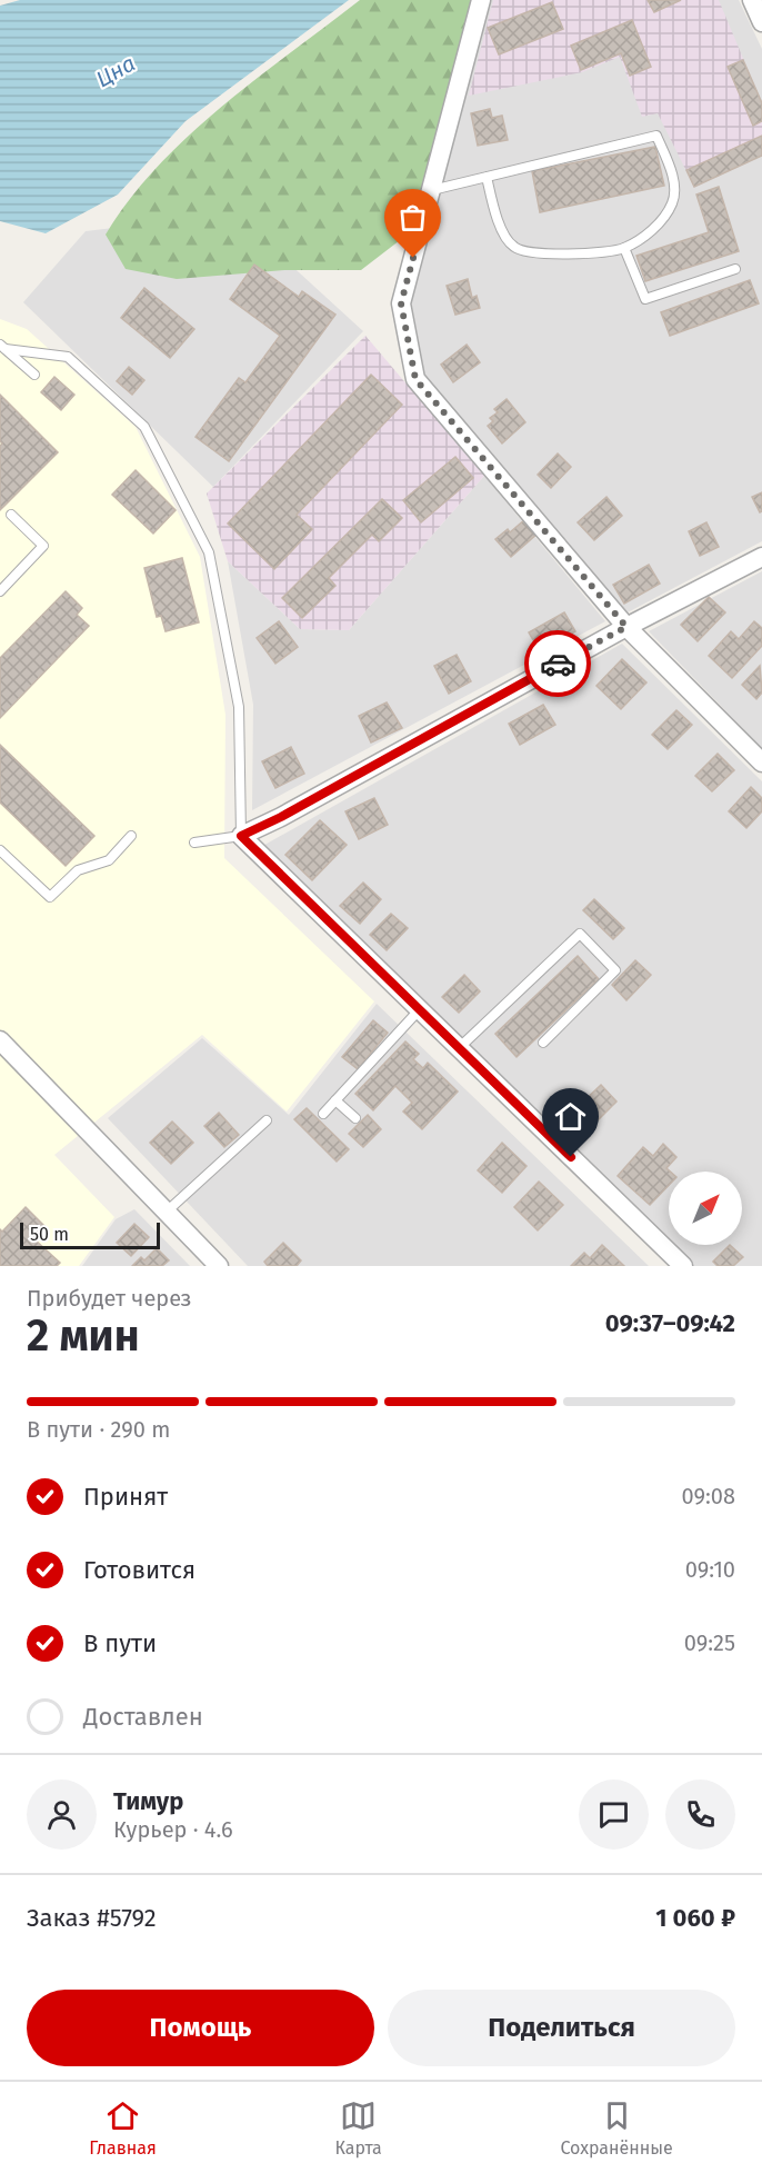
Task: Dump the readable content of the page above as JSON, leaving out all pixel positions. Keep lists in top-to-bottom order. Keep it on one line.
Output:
{"water":["Цна"],"scale_bar":"50 m","north":"top right","page":{"scale":"50 m","heading":["2 мин","Прибудет через","09:37–09:42"],"panel":["Тимур","Курьер · 4.6","Заказ #5792","1 060 ₽"],"bar":"В пути · 290 m","list":[["Принят","09:08"],["Готовится","09:10"],["В пути","09:25"],"Доставлен"],"buttons":["Помощь","Поделиться"],"tabs":["Главная","Карта","Сохранённые"]}}
